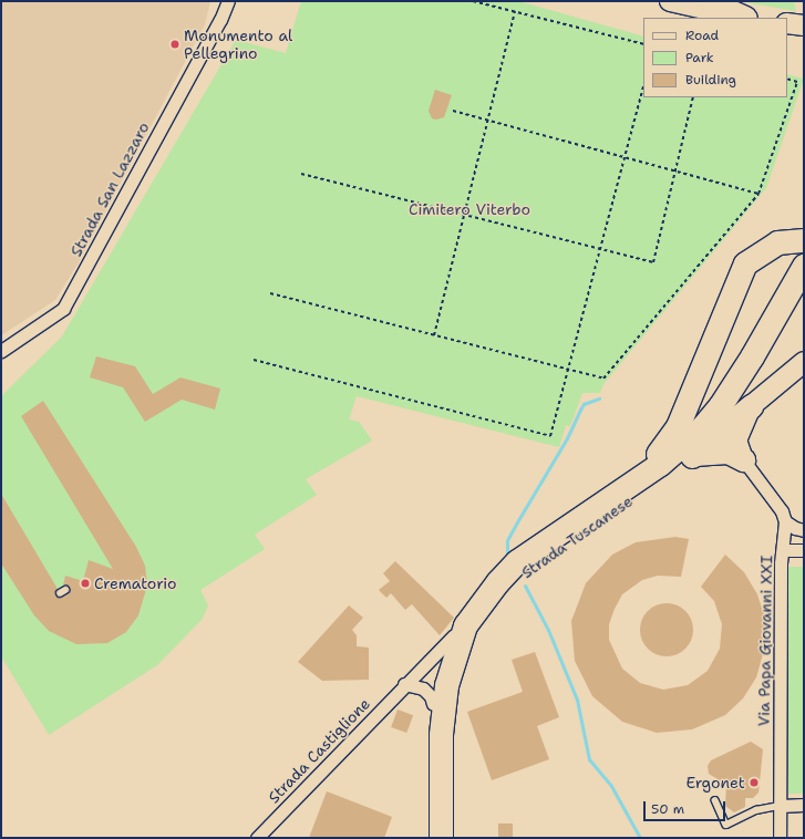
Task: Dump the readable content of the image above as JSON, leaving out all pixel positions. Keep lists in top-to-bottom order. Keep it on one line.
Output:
{"streets":{"highway":["Strada Tuscanese"],"street":["Strada San Lazzaro","Via Papa Giovanni XXI","Strada Castiglione"]},"crossings":[["Strada Tuscanese","Strada Castiglione"]],"parks":["Cimitero Viterbo"],"places":["Monumento al Pellegrino","Crematorio","Ergonet"],"legend":["Road","Park","Building"],"scale_bar":"50 m"}
